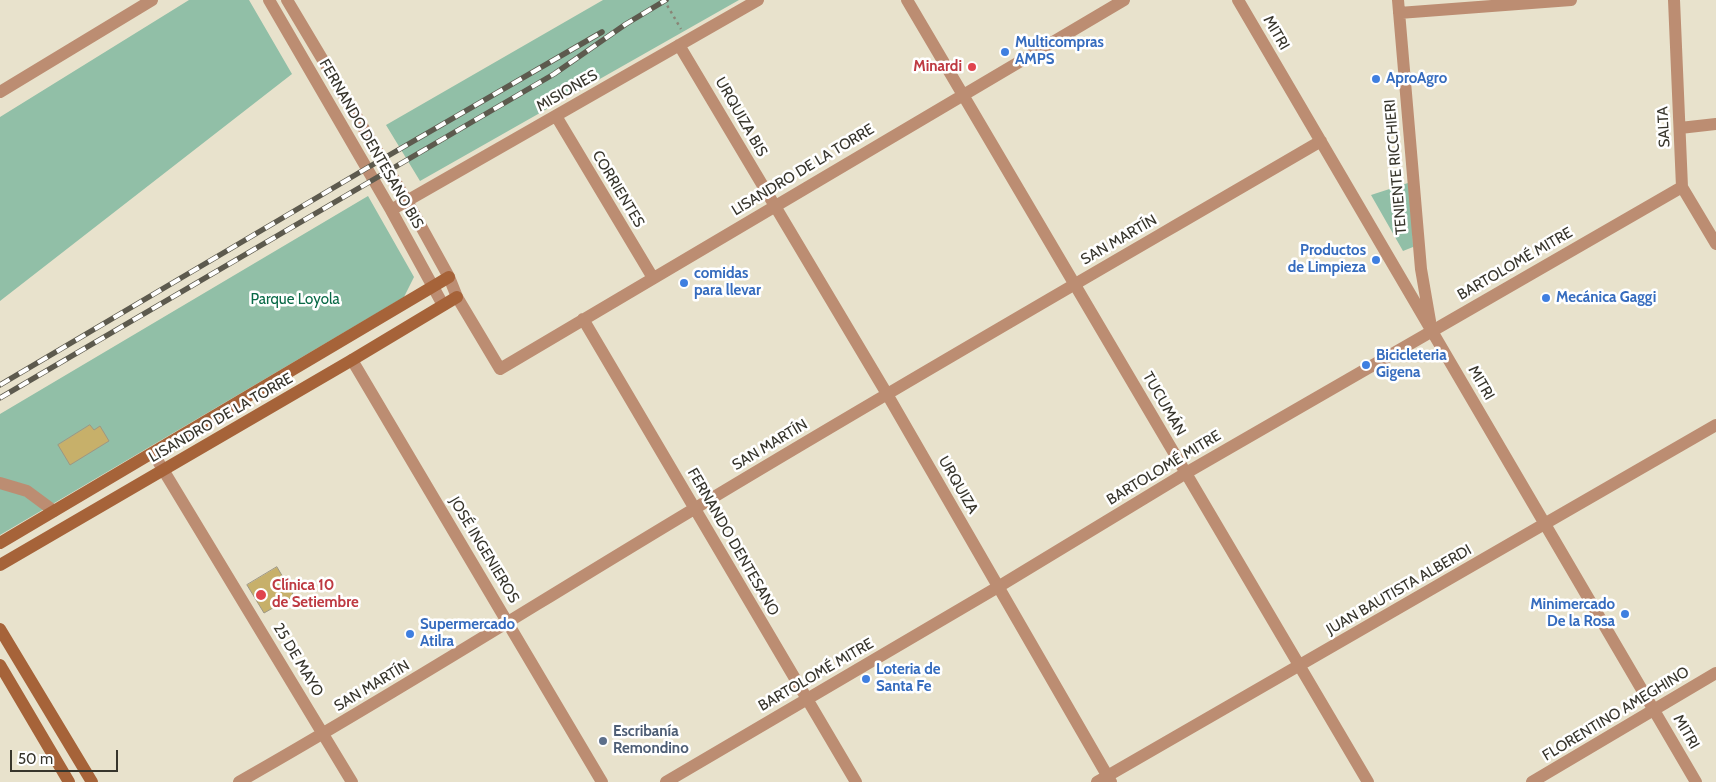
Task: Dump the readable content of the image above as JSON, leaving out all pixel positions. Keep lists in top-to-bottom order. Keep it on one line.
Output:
{"streets":{"street":["MITRI","MISIONES","URQUIZA BIS","SALTA","FERNANDO DENTESANO BIS","TENIENTE RICCHIERI","LISANDRO DE LA TORRE","CORRIENTES","SAN MARTÍN","BARTOLOMÉ MITRE","TUCUMÁN","URQUIZA","FERNANDO DENTESANO","JOSÉ INGENIEROS","JUAN BAUTISTA ALBERDI","25 DE MAYO","FLORENTINO AMEGHINO"]},"crossings":[["MITRI","TENIENTE RICCHIERI"],["MITRI","SAN MARTÍN"],["MITRI","BARTOLOMÉ MITRE"],["MITRI","JUAN BAUTISTA ALBERDI"],["MITRI","FLORENTINO AMEGHINO"],["MISIONES","URQUIZA BIS"],["MISIONES","FERNANDO DENTESANO BIS"],["MISIONES","CORRIENTES"],["URQUIZA BIS","LISANDRO DE LA TORRE"],["URQUIZA BIS","URQUIZA"],["SALTA","BARTOLOMÉ MITRE"],["FERNANDO DENTESANO BIS","LISANDRO DE LA TORRE"],["TENIENTE RICCHIERI","BARTOLOMÉ MITRE"],["LISANDRO DE LA TORRE","CORRIENTES"],["LISANDRO DE LA TORRE","TUCUMÁN"],["LISANDRO DE LA TORRE","URQUIZA"],["LISANDRO DE LA TORRE","FERNANDO DENTESANO"],["LISANDRO DE LA TORRE","JOSÉ INGENIEROS"],["LISANDRO DE LA TORRE","25 DE MAYO"],["SAN MARTÍN","TUCUMÁN"],["SAN MARTÍN","URQUIZA"],["SAN MARTÍN","FERNANDO DENTESANO"],["SAN MARTÍN","JOSÉ INGENIEROS"],["SAN MARTÍN","25 DE MAYO"],["BARTOLOMÉ MITRE","TUCUMÁN"],["BARTOLOMÉ MITRE","URQUIZA"],["BARTOLOMÉ MITRE","FERNANDO DENTESANO"],["TUCUMÁN","JUAN BAUTISTA ALBERDI"],["URQUIZA","JUAN BAUTISTA ALBERDI"]],"parks":["Parque Loyola"],"places":["Multicompras AMPS","Minardi","AproAgro","Productos de Limpieza","comidas para llevar","Mecánica Gaggi","Bicicleteria Gigena","Clínica 10 de Setiembre","Minimercado De la Rosa","Supermercado Atilra","Loteria de Santa Fe","Escribanía Remondino"],"scale_bar":"50 m"}
